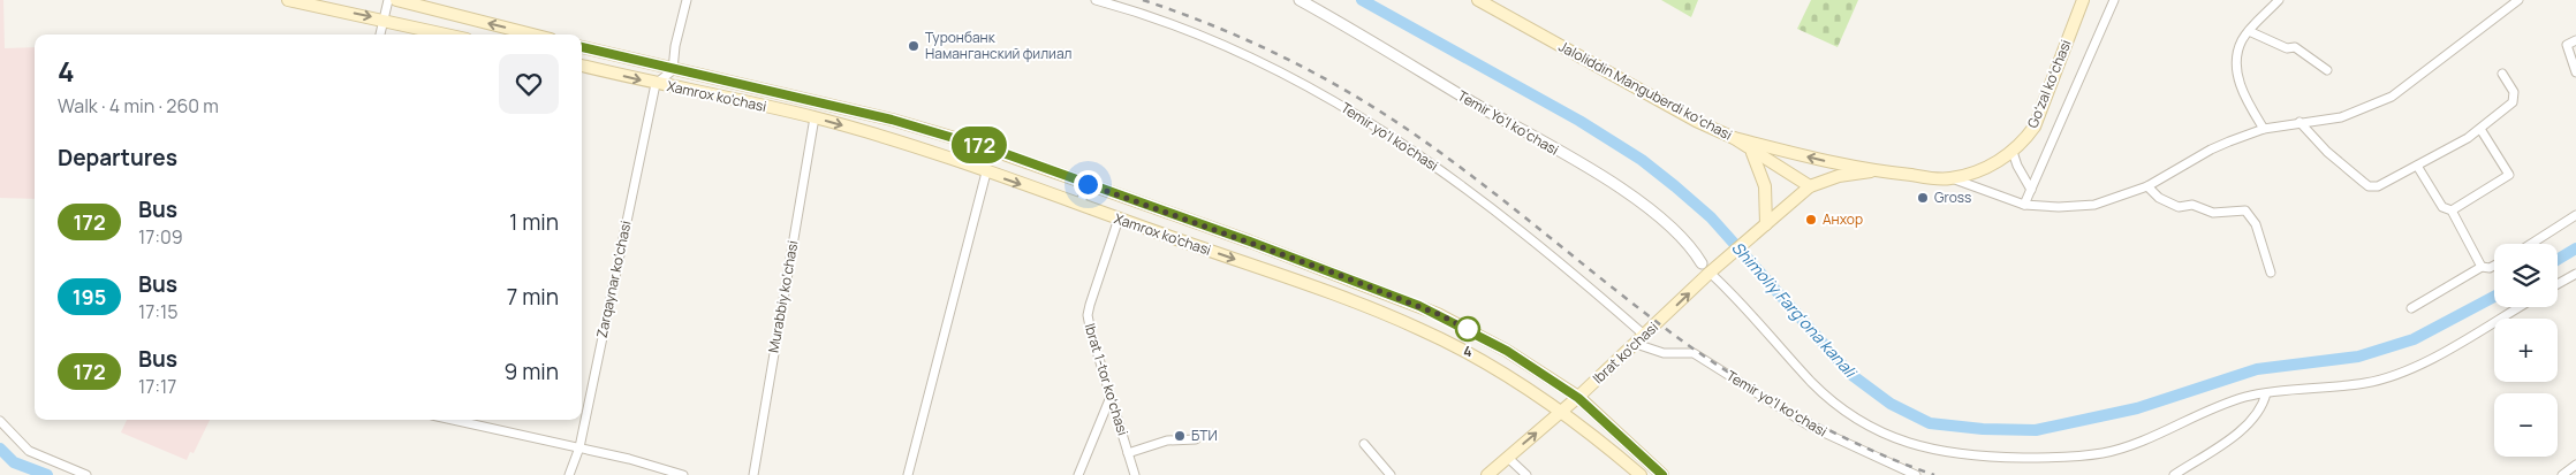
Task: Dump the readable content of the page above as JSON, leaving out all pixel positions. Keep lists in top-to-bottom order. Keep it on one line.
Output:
{"streets":{"main road":["Goʻzal koʻchasi","Jaloliddin Manguberdi koʻchasi","Xamrox ko'chasi","Ibrat ko'chasi"],"street":["Temir Yoʻl koʻchasi","Temir yo'l ko'chasi","Zarqaynar ko‘chasi","Murabbiy ko‘chasi","Ibrat 1-tor koʻchasi","Temir yoʻl koʻchasi"]},"crossings":[["Jaloliddin Manguberdi koʻchasi","Ibrat ko'chasi"],["Xamrox ko'chasi","Zarqaynar ko‘chasi"],["Xamrox ko'chasi","Murabbiy ko‘chasi"],["Xamrox ko'chasi","Ibrat ko'chasi"],["Xamrox ko'chasi","Ibrat 1-tor koʻchasi"],["Temir Yoʻl koʻchasi","Ibrat ko'chasi"],["Temir yo'l ko'chasi","Ibrat ko'chasi"],["Temir yo'l ko'chasi","Temir yoʻl koʻchasi"],["Ibrat ko'chasi","Temir yoʻl koʻchasi"]],"one_way":["Ibrat ko'chasi"],"water":["Shimoliy Fargʻona kanali"],"places":["Туронбанк Наманганский филиал","Gross","Анхор","4","БТИ"],"lines":["bus line 172"],"page":{"on_map":"172","heading":[["4","Walk · 4 min · 260 m"],"Departures"],"list":[{"mark":"172","name":"Bus","note":"17:09","value":"1 min"},{"mark":"195","name":"Bus","note":"17:15","value":"7 min"},{"mark":"172","name":"Bus","note":"17:17","value":"9 min"}],"map_buttons":["+","−"]}}
